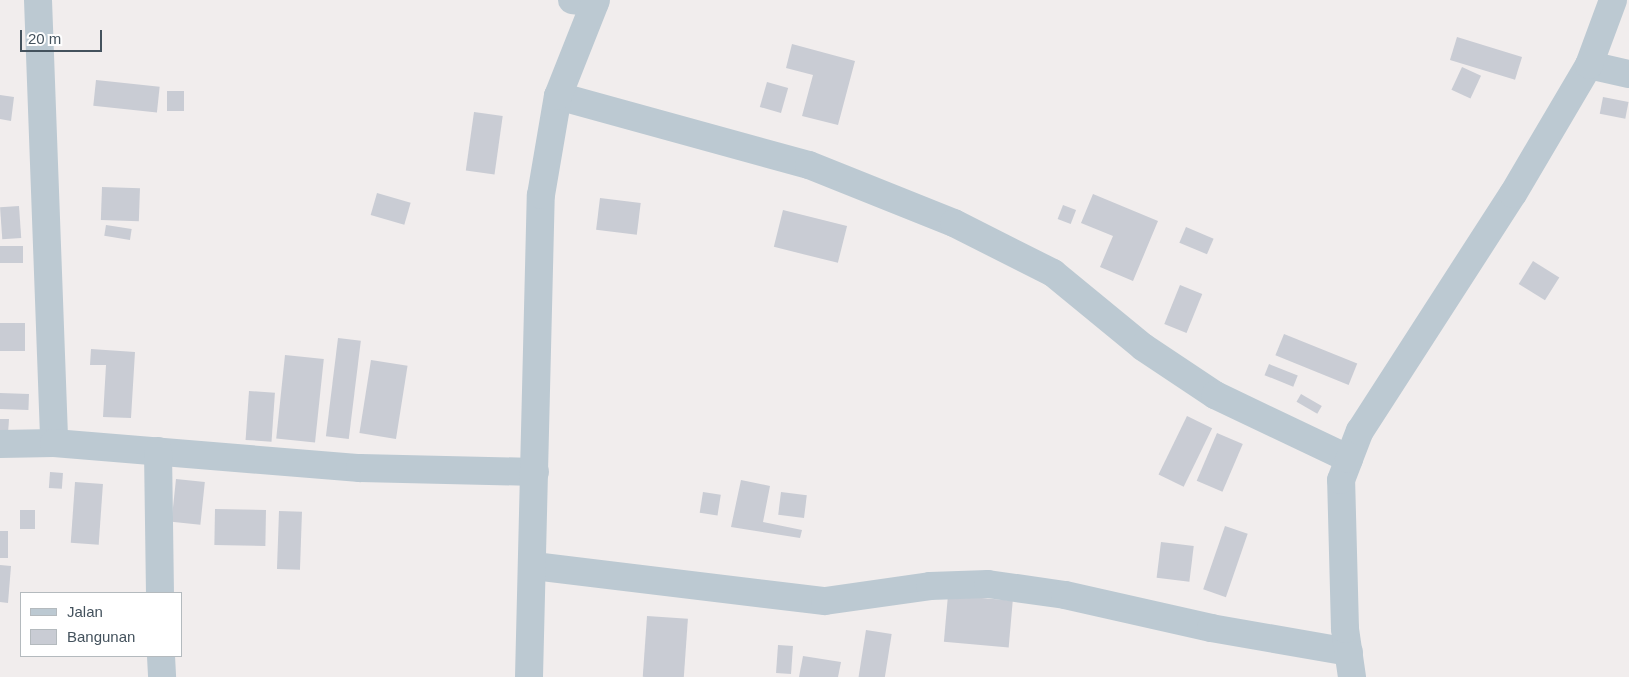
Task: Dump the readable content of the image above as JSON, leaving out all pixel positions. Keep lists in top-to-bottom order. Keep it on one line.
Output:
{"legend":["Jalan","Bangunan"],"scale_bar":"20 m"}
